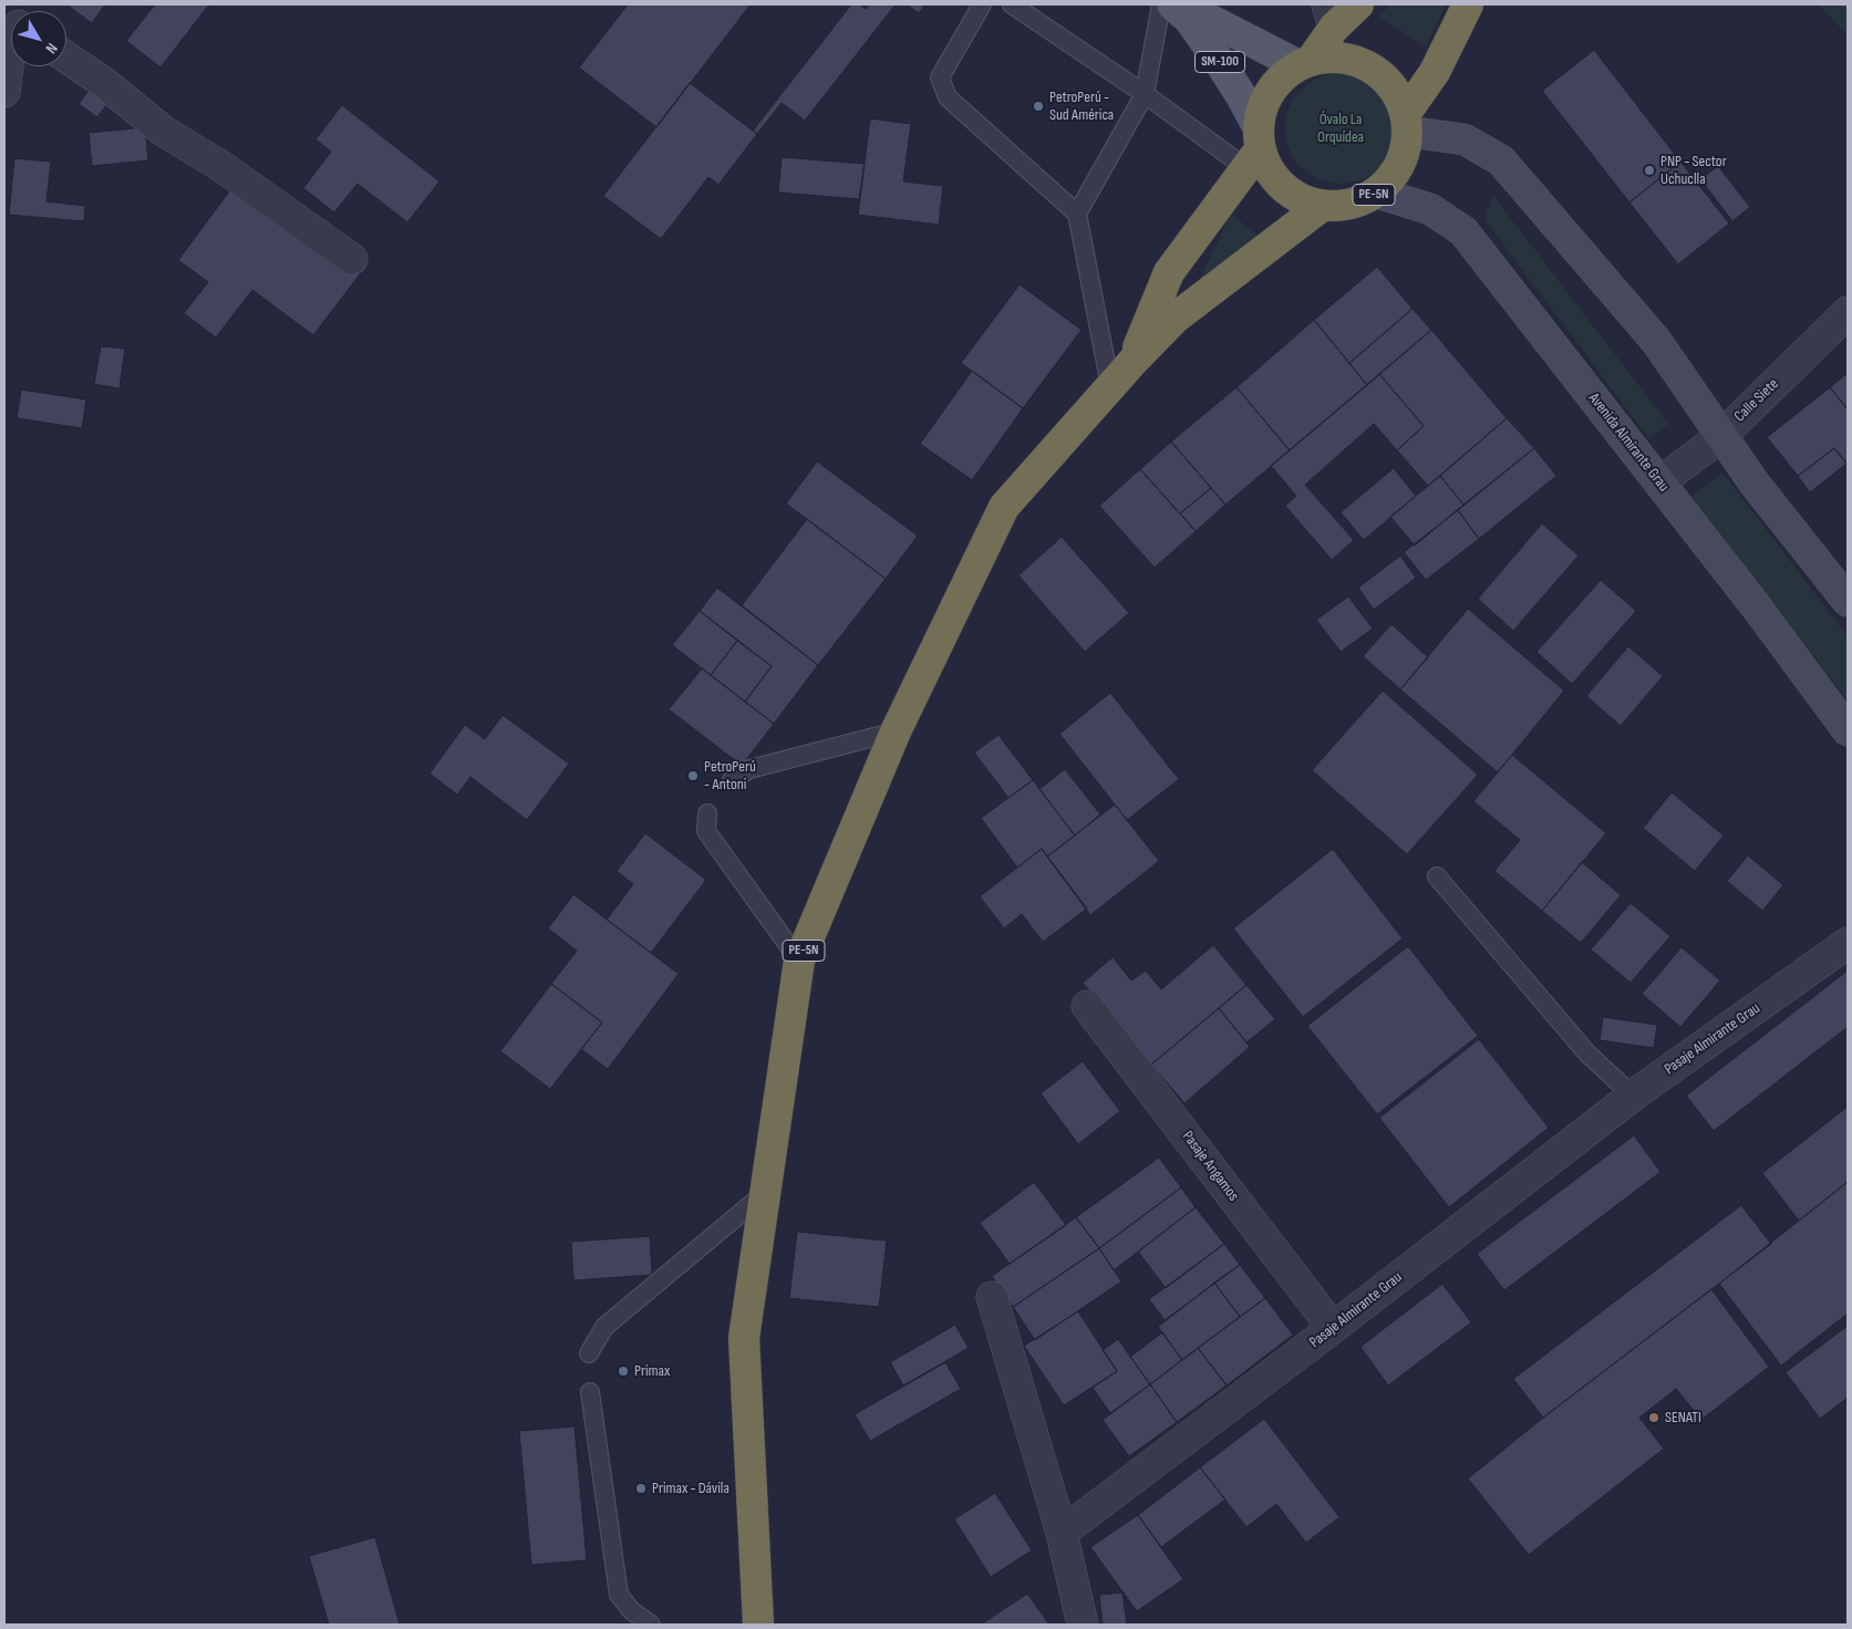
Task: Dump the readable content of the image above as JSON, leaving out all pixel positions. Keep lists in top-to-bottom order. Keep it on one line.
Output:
{"streets":{"highway":["PE-5N"],"main road":["SM-100","Avenida Almirante Grau"],"street":["Calle Siete","Pasaje Almirante Grau","Pasaje Angamos"]},"crossings":[["SM-100","PE-5N"],["SM-100","Avenida Almirante Grau"],["PE-5N","Avenida Almirante Grau"],["Calle Siete","Avenida Almirante Grau"],["Pasaje Almirante Grau","Pasaje Angamos"]],"parks":["Óvalo La Orquídea"],"places":["PetroPerú - Sud América","PNP - Sector Uchuclla","PetroPerú - Antoni","Primax","SENATI","Primax - Dávila"],"north":"bottom right"}
